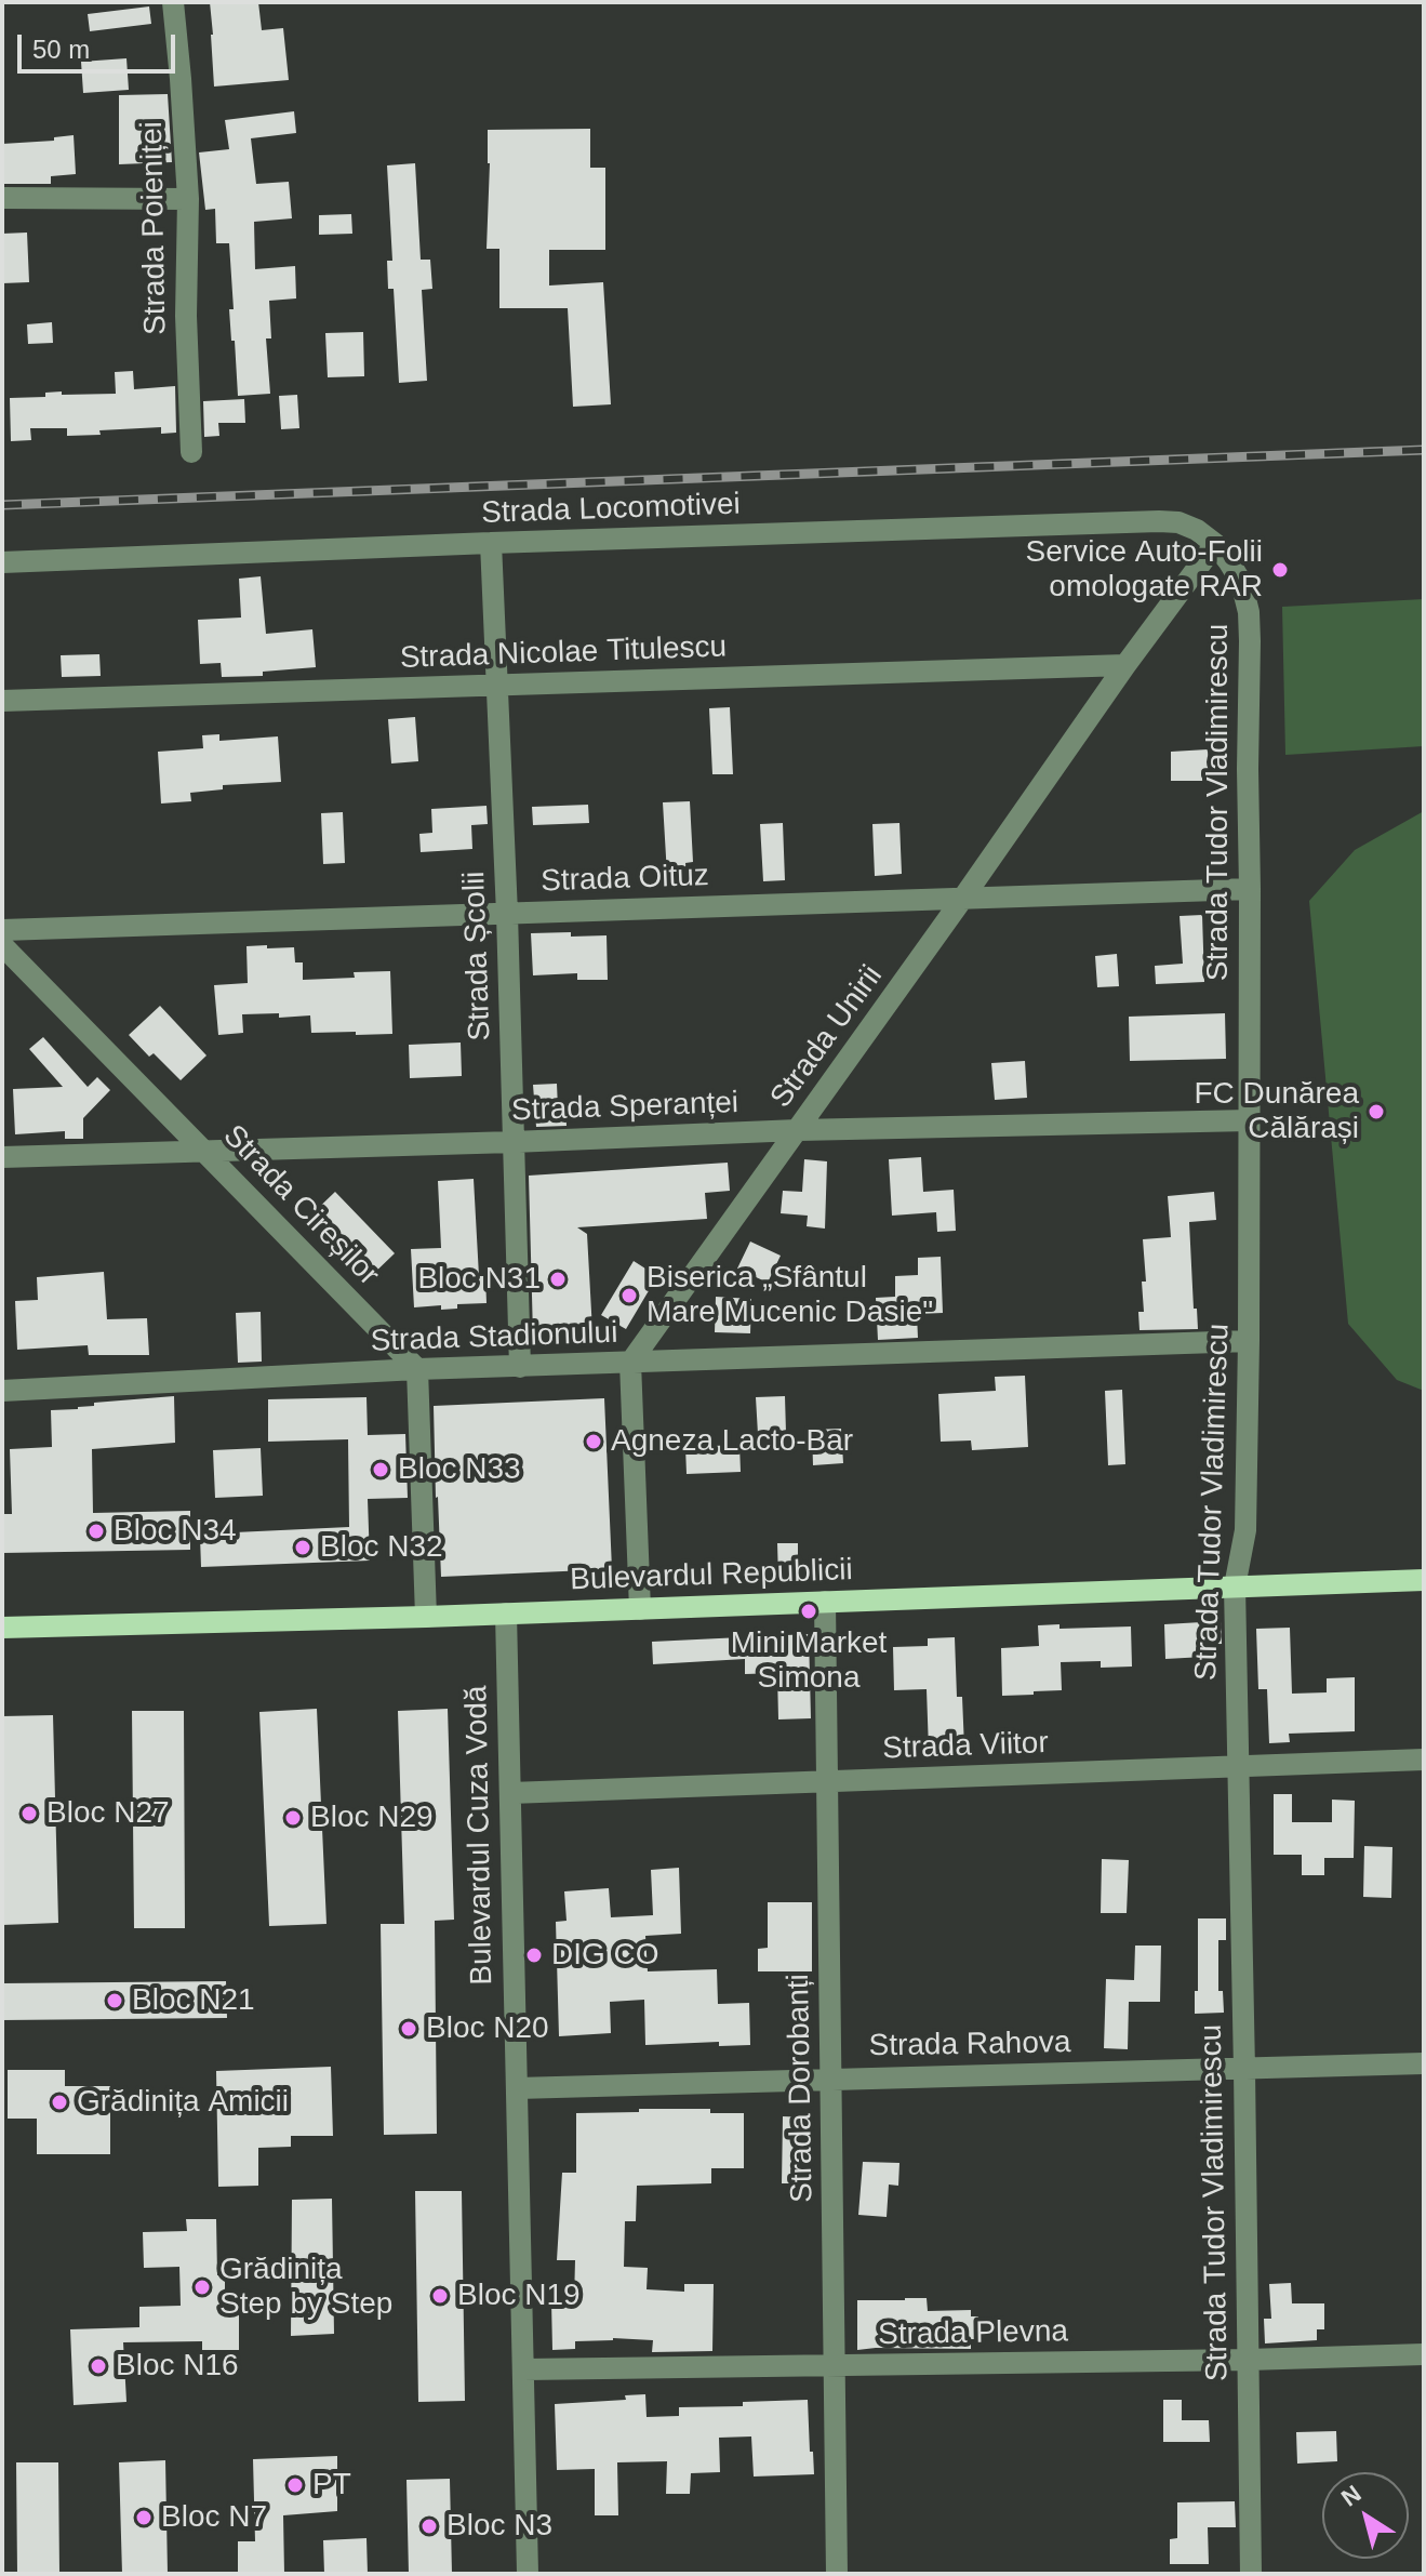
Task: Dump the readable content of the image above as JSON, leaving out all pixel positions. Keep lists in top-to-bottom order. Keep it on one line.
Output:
{"streets":{"main road":["Bulevardul Republicii"],"street":["Strada Poieniței","Strada Locomotivei","Strada Nicolae Titulescu","Strada Tudor Vladimirescu","Strada Oituz","Strada Școlii","Strada Unirii","Strada Speranței","Strada Cireșilor","Strada Stadionului","Strada Viitor","Bulevardul Cuza Vodă","Strada Rahova","Strada Dorobanți","Strada Plevna"]},"crossings":[["Strada Locomotivei","Strada Tudor Vladimirescu"],["Strada Locomotivei","Strada Școlii"],["Strada Locomotivei","Strada Unirii"],["Strada Nicolae Titulescu","Strada Școlii"],["Strada Nicolae Titulescu","Strada Unirii"],["Strada Tudor Vladimirescu","Strada Oituz"],["Strada Tudor Vladimirescu","Strada Unirii"],["Strada Tudor Vladimirescu","Strada Speranței"],["Strada Tudor Vladimirescu","Strada Stadionului"],["Strada Tudor Vladimirescu","Bulevardul Republicii"],["Strada Tudor Vladimirescu","Strada Viitor"],["Strada Tudor Vladimirescu","Strada Rahova"],["Strada Tudor Vladimirescu","Strada Plevna"],["Strada Oituz","Strada Școlii"],["Strada Oituz","Strada Unirii"],["Strada Școlii","Strada Speranței"],["Strada Școlii","Strada Stadionului"],["Strada Unirii","Strada Speranței"],["Strada Unirii","Strada Stadionului"],["Strada Speranței","Strada Cireșilor"],["Strada Cireșilor","Strada Stadionului"],["Bulevardul Republicii","Bulevardul Cuza Vodă"],["Bulevardul Republicii","Strada Dorobanți"],["Strada Viitor","Bulevardul Cuza Vodă"],["Strada Viitor","Strada Dorobanți"],["Bulevardul Cuza Vodă","Strada Rahova"],["Bulevardul Cuza Vodă","Strada Plevna"],["Strada Rahova","Strada Dorobanți"],["Strada Dorobanți","Strada Plevna"]],"places":["Service Auto-Folii omologate RAR","FC Dunărea Călărași","Bloc N31","Biserica „Sfântul Mare Mucenic Dasie\"","Agneza Lacto-Bar","Bloc N33","Bloc N34","Bloc N32","Mini Market Simona","Bloc N27","Bloc N29","DIG CO","Bloc N21","Bloc N20","Grădinița Amicii","Grădinița Step by Step","Bloc N19","Bloc N16","PT","Bloc N7","Bloc N3"],"scale_bar":"50 m","north":"top left"}
